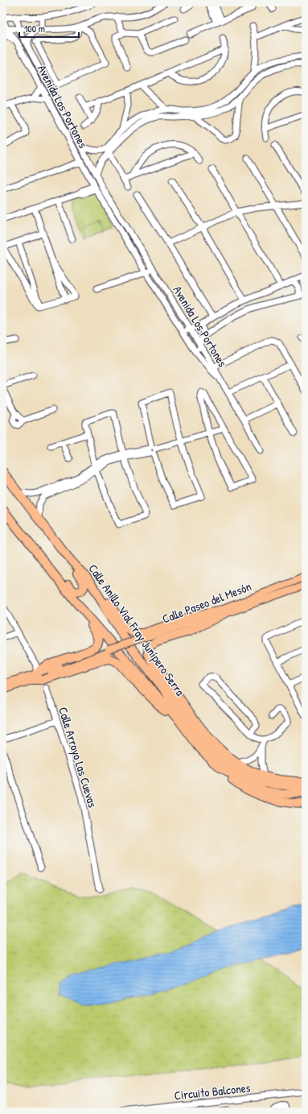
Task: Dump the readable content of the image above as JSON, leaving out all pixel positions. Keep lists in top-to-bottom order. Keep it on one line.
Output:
{"streets":{"highway":["Calle Anillo Vial Fray Junípero Serra"],"main road":["Calle Paseo del Mesón"],"street":["Avenida Los Portones","Calle Arroyo Las Cuevas","Circuito Balcones"]},"scale_bar":"100 m"}
